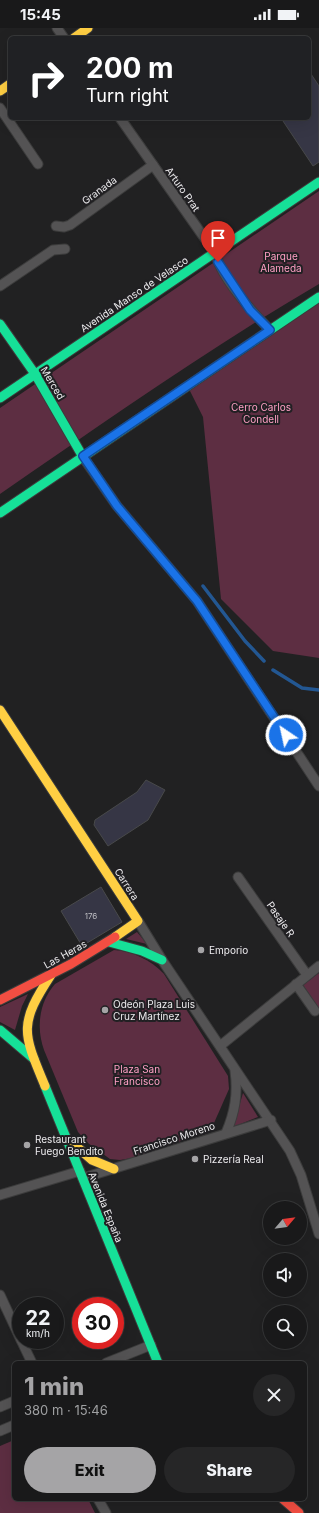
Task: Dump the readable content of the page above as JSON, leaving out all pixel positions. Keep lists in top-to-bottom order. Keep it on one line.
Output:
{"streets":{"main road":["Avenida Manso de Velasco","Merced","Carrera","Las Heras","Avenida España"],"street":["Arturo Prat","Granada","Pasaje R","Francisco Moreno"]},"crossings":[["Arturo Prat","Granada"],["Arturo Prat","Avenida Manso de Velasco"],["Avenida Manso de Velasco","Merced"],["Carrera","Las Heras"],["Carrera","Francisco Moreno"],["Las Heras","Avenida España"],["Francisco Moreno","Avenida España"]],"parks":["Parque Alameda","Cerro Carlos Condell","Plaza San Francisco"],"places":["Emporio","Odeón Plaza Luis Cruz Martínez","Restaurant Fuego Bendito","Pizzería Real"],"house_numbers":["176"],"north":"top right","page":{"status":"15:45","turn":["200 m","Turn right"],"speed":"22 km/h","limit":"30","heading":["1 min","380 m · 15:46"],"buttons":["Exit","Share"]}}
